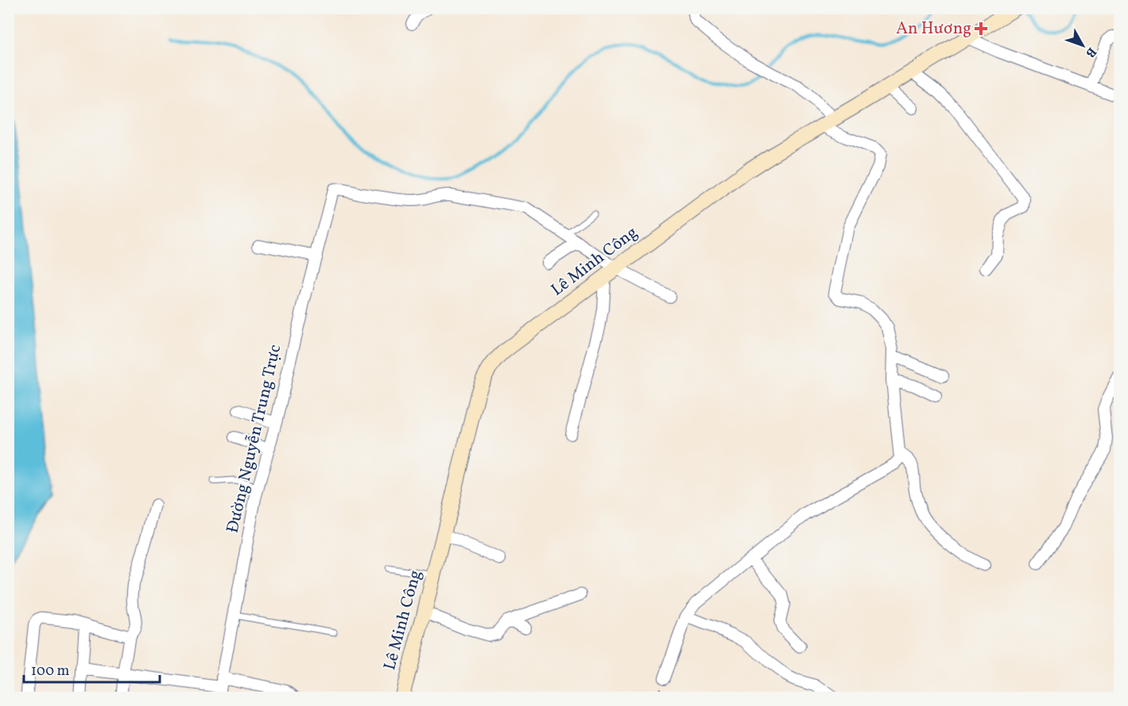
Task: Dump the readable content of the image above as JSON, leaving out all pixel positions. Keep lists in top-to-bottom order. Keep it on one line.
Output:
{"streets":{"main road":["Lê Minh Công"],"street":["Đường Nguyễn Trung Trực"]},"places":{"health":["An Hương"]},"scale_bar":"100 m","north":"bottom right"}
